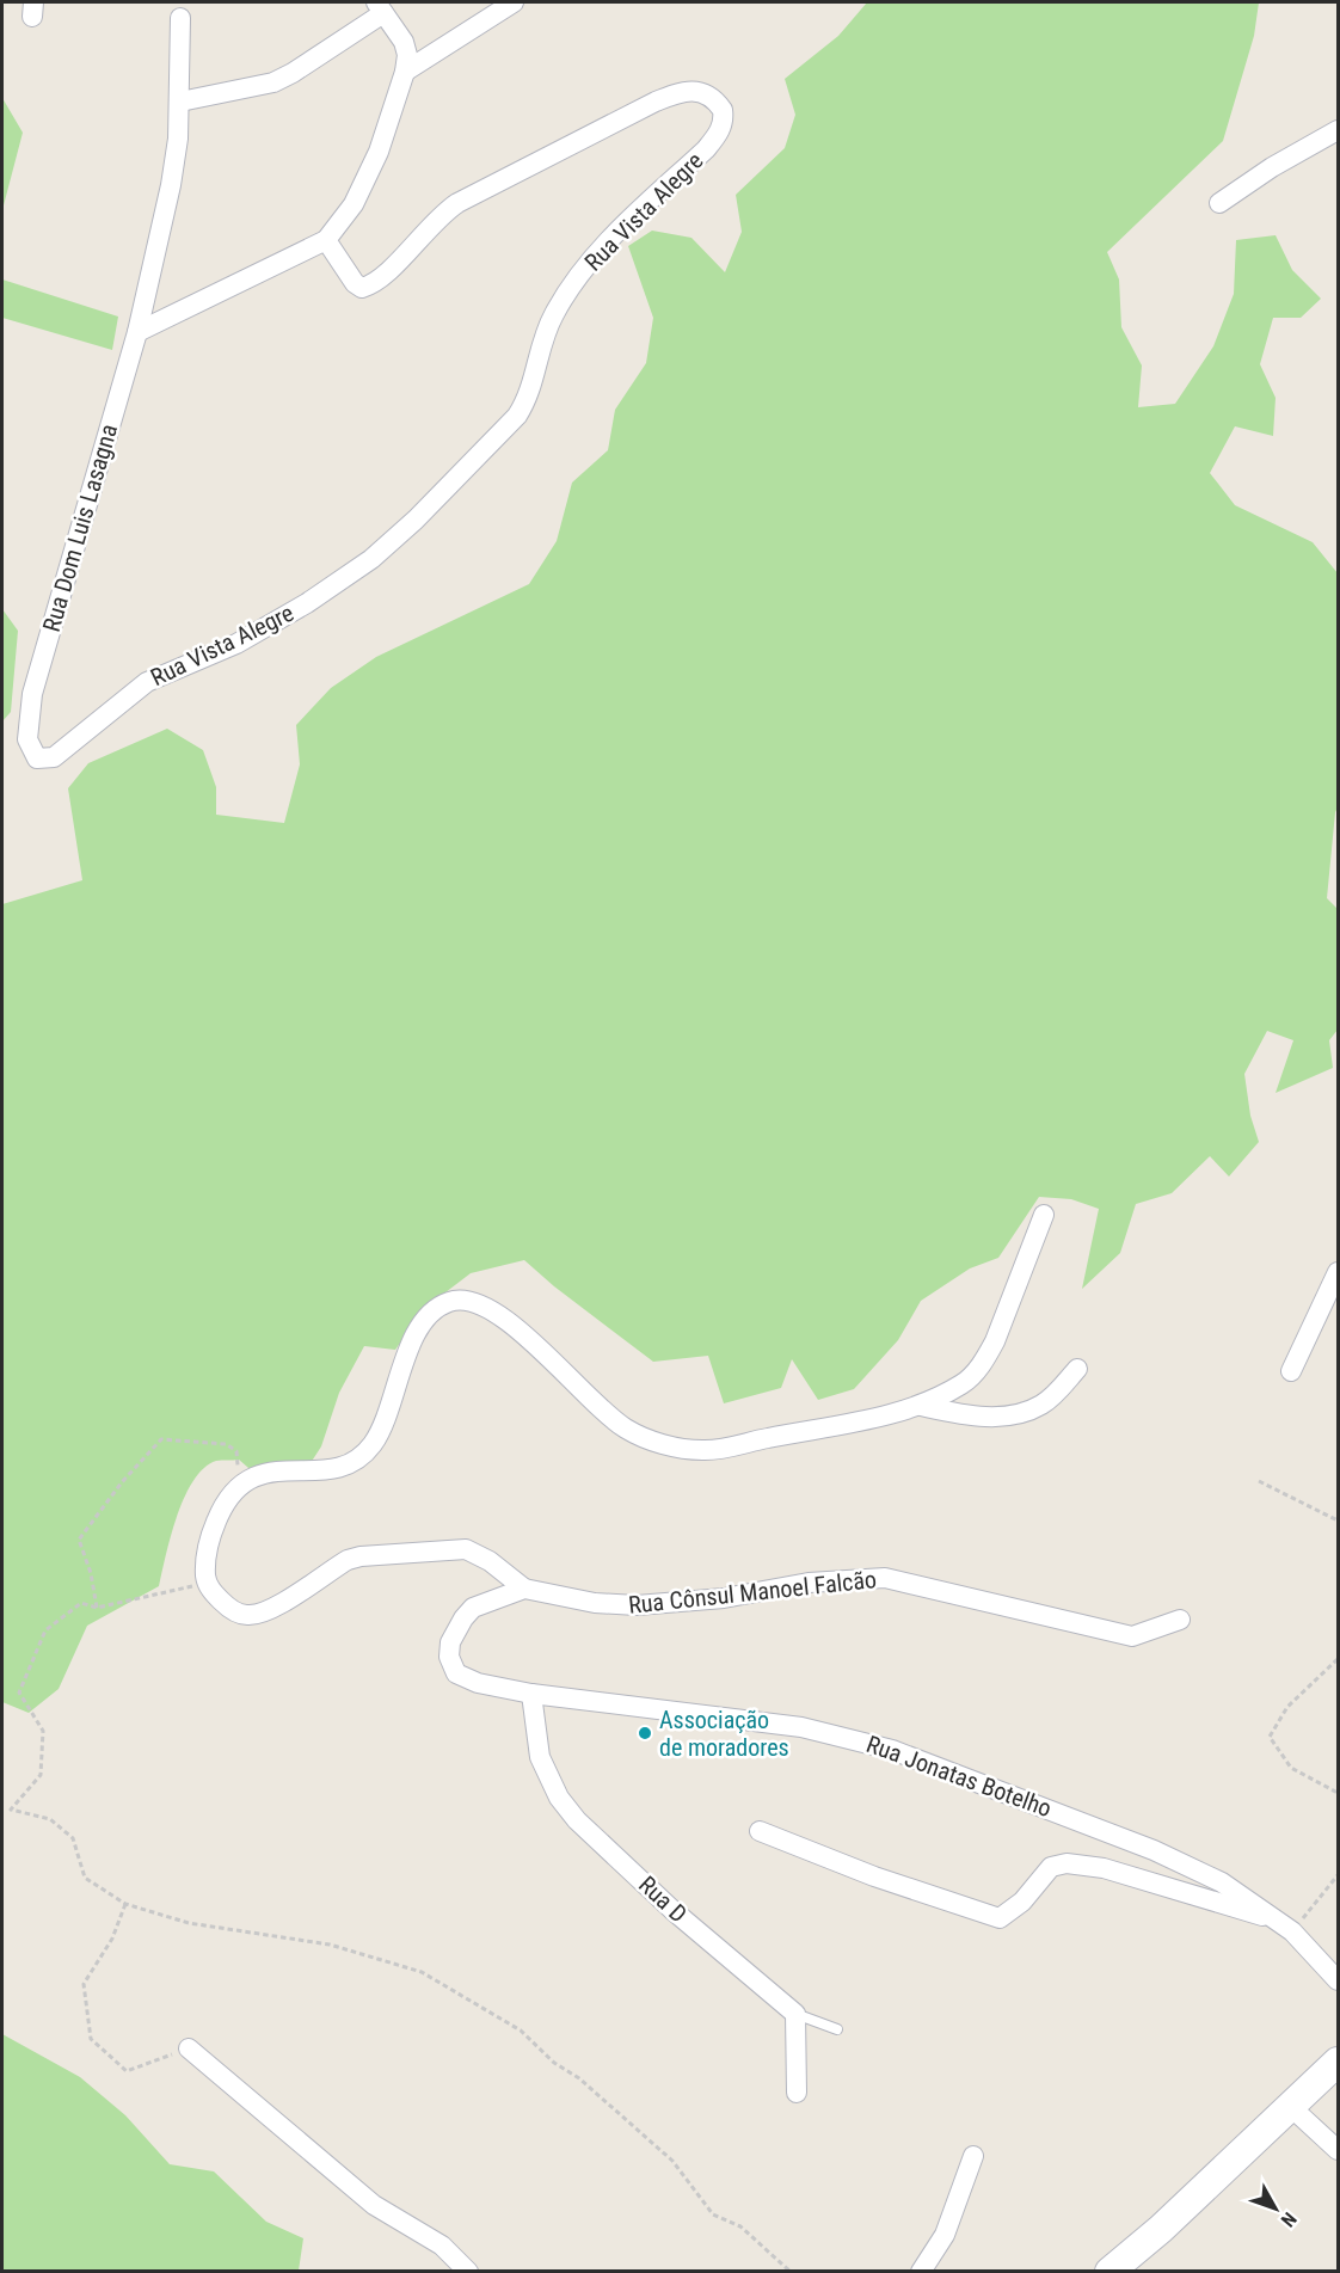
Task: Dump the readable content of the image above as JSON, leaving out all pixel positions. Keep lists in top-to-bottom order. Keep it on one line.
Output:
{"streets":{"street":["Rua Vista Alegre","Rua Dom Luis Lasagna","Rua Cônsul Manoel Falcão","Rua Jonatas Botelho","Rua D"]},"crossings":[["Rua Vista Alegre","Rua Dom Luis Lasagna"],["Rua Jonatas Botelho","Rua D"]],"places":["Associação de moradores"],"north":"bottom right"}
